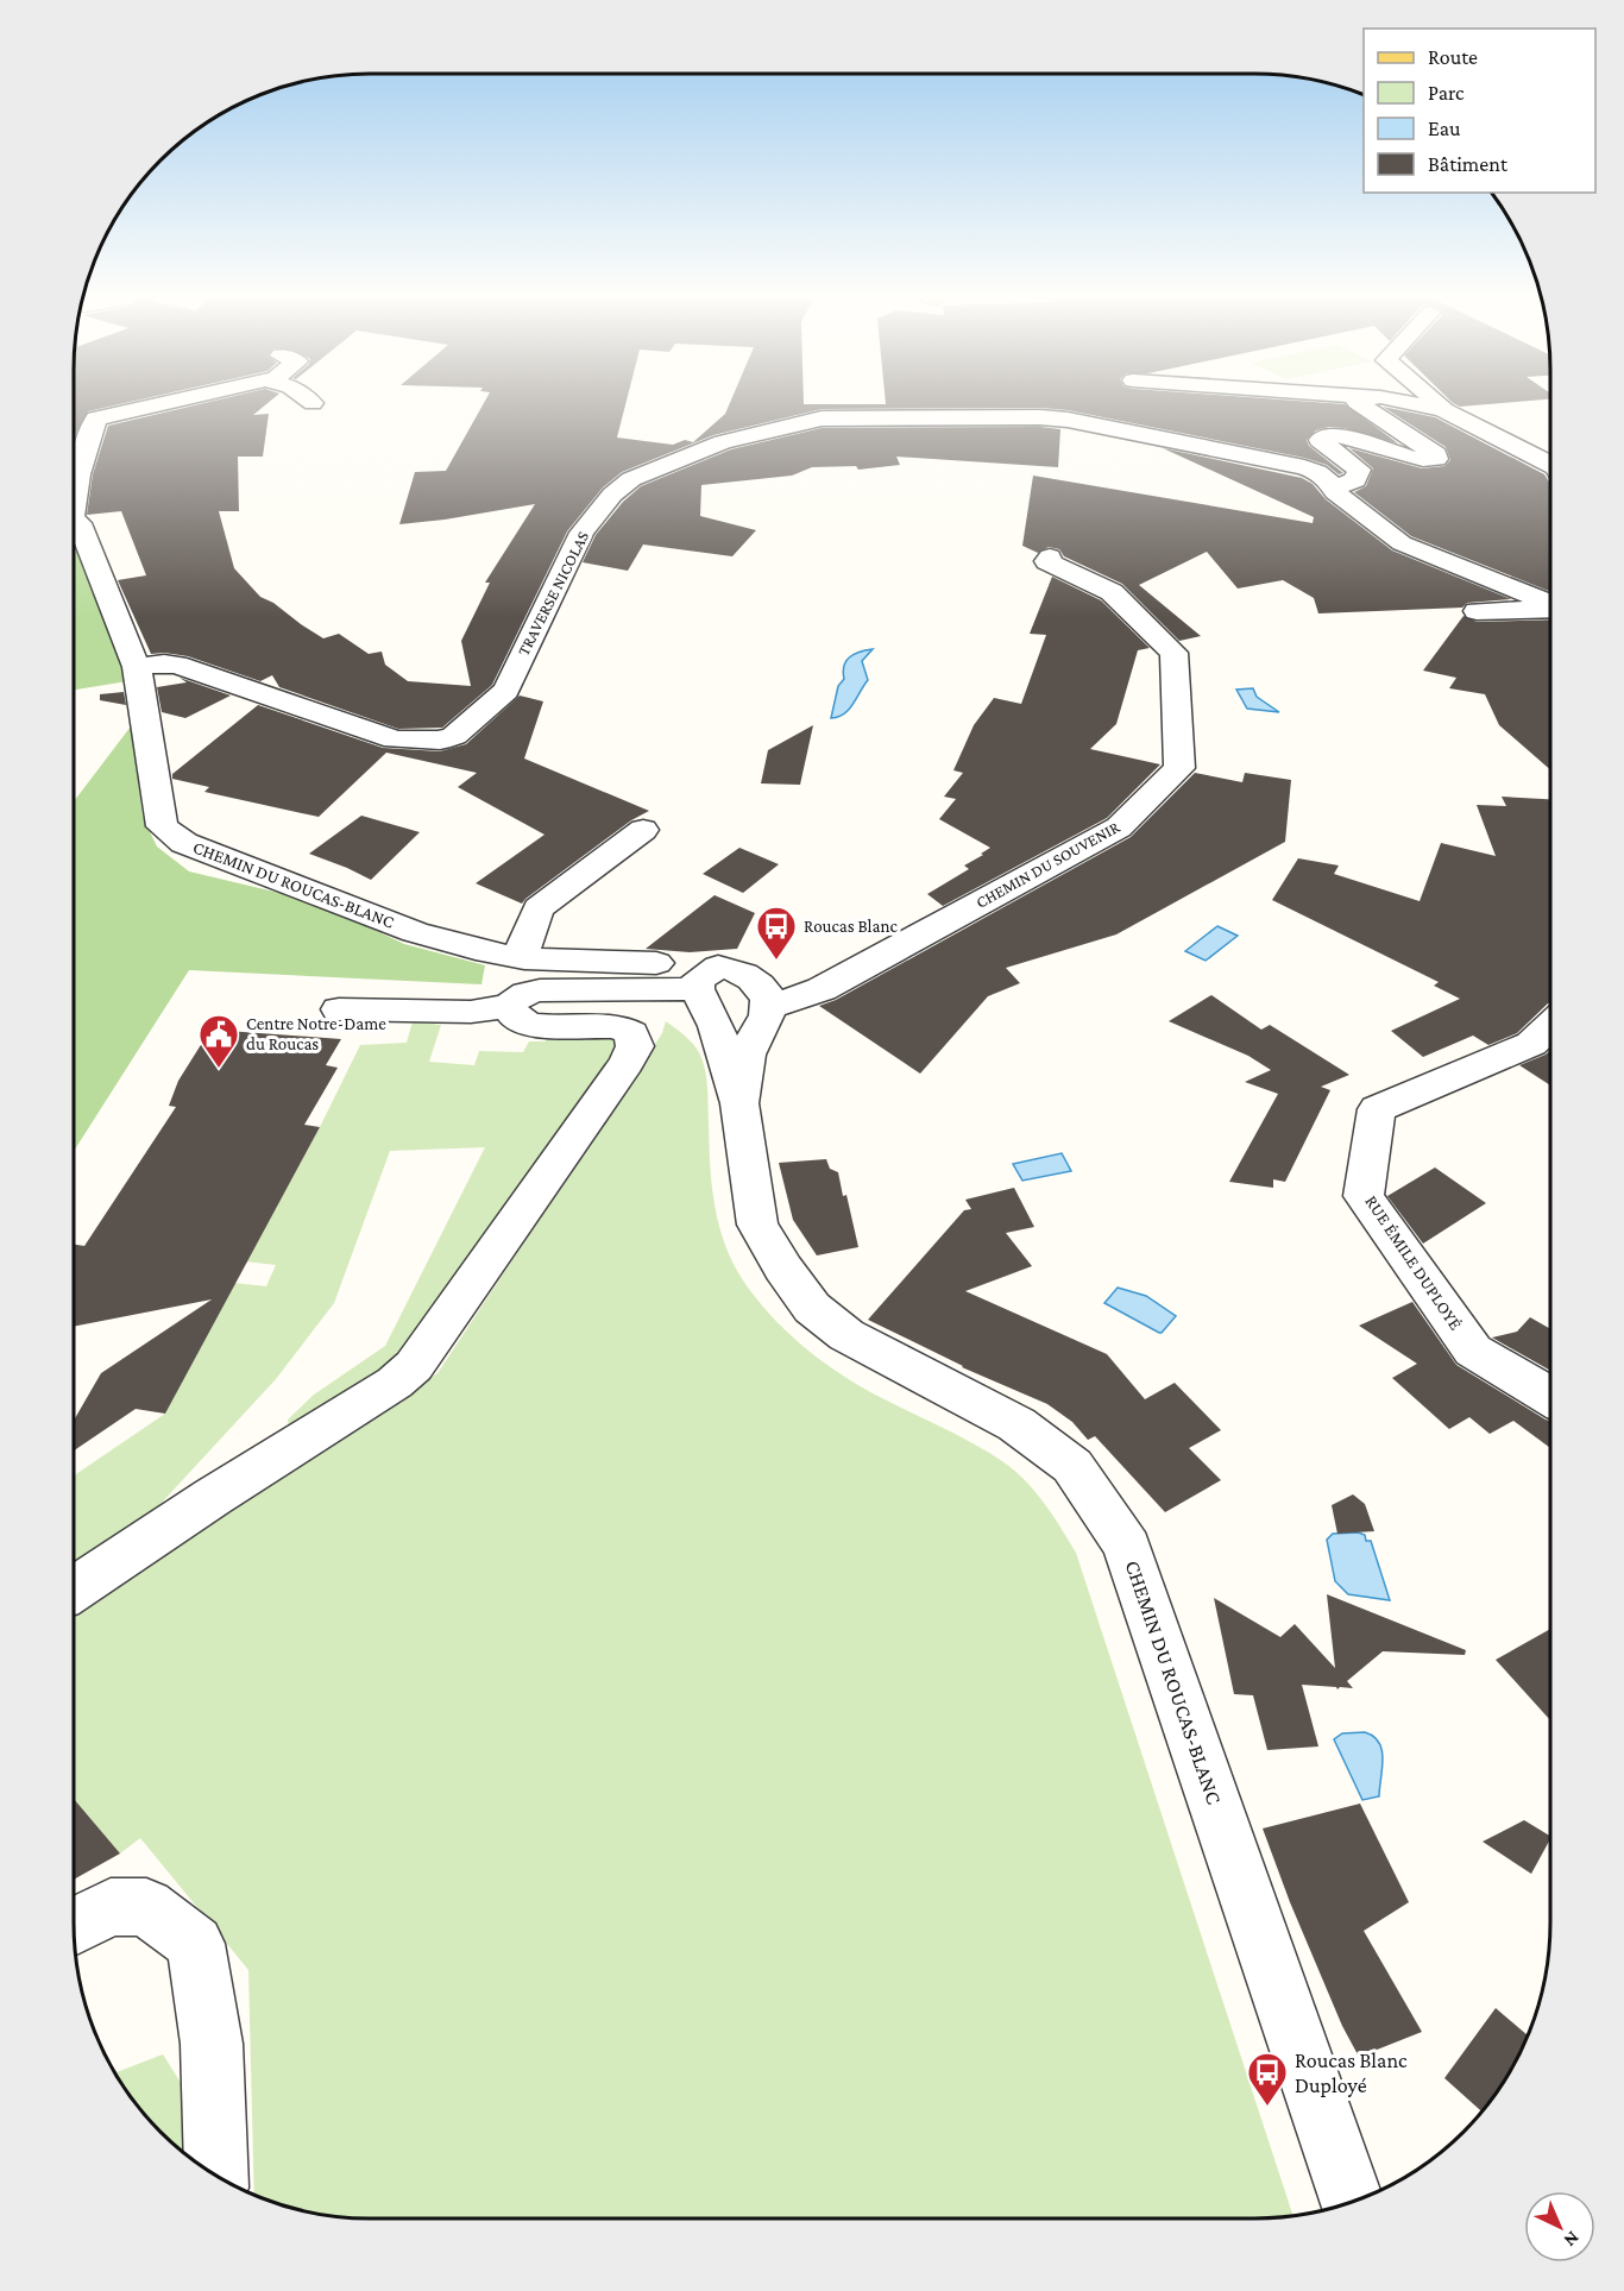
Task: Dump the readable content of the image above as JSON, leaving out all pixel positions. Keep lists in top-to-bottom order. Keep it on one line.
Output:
{"streets":{"street":["TRAVERSE NICOLAS","CHEMIN DU SOUVENIR","CHEMIN DU ROUCAS-BLANC","RUE ÉMILE DUPLOYÉ"]},"crossings":[["TRAVERSE NICOLAS","CHEMIN DU ROUCAS-BLANC"],["CHEMIN DU SOUVENIR","CHEMIN DU ROUCAS-BLANC"]],"places":{"bus stop":["Roucas Blanc","Roucas Blanc Duployé"],"public building":["Centre Notre-Dame du Roucas"]},"legend":["Route","Parc","Eau","Bâtiment"],"north":"bottom right"}
